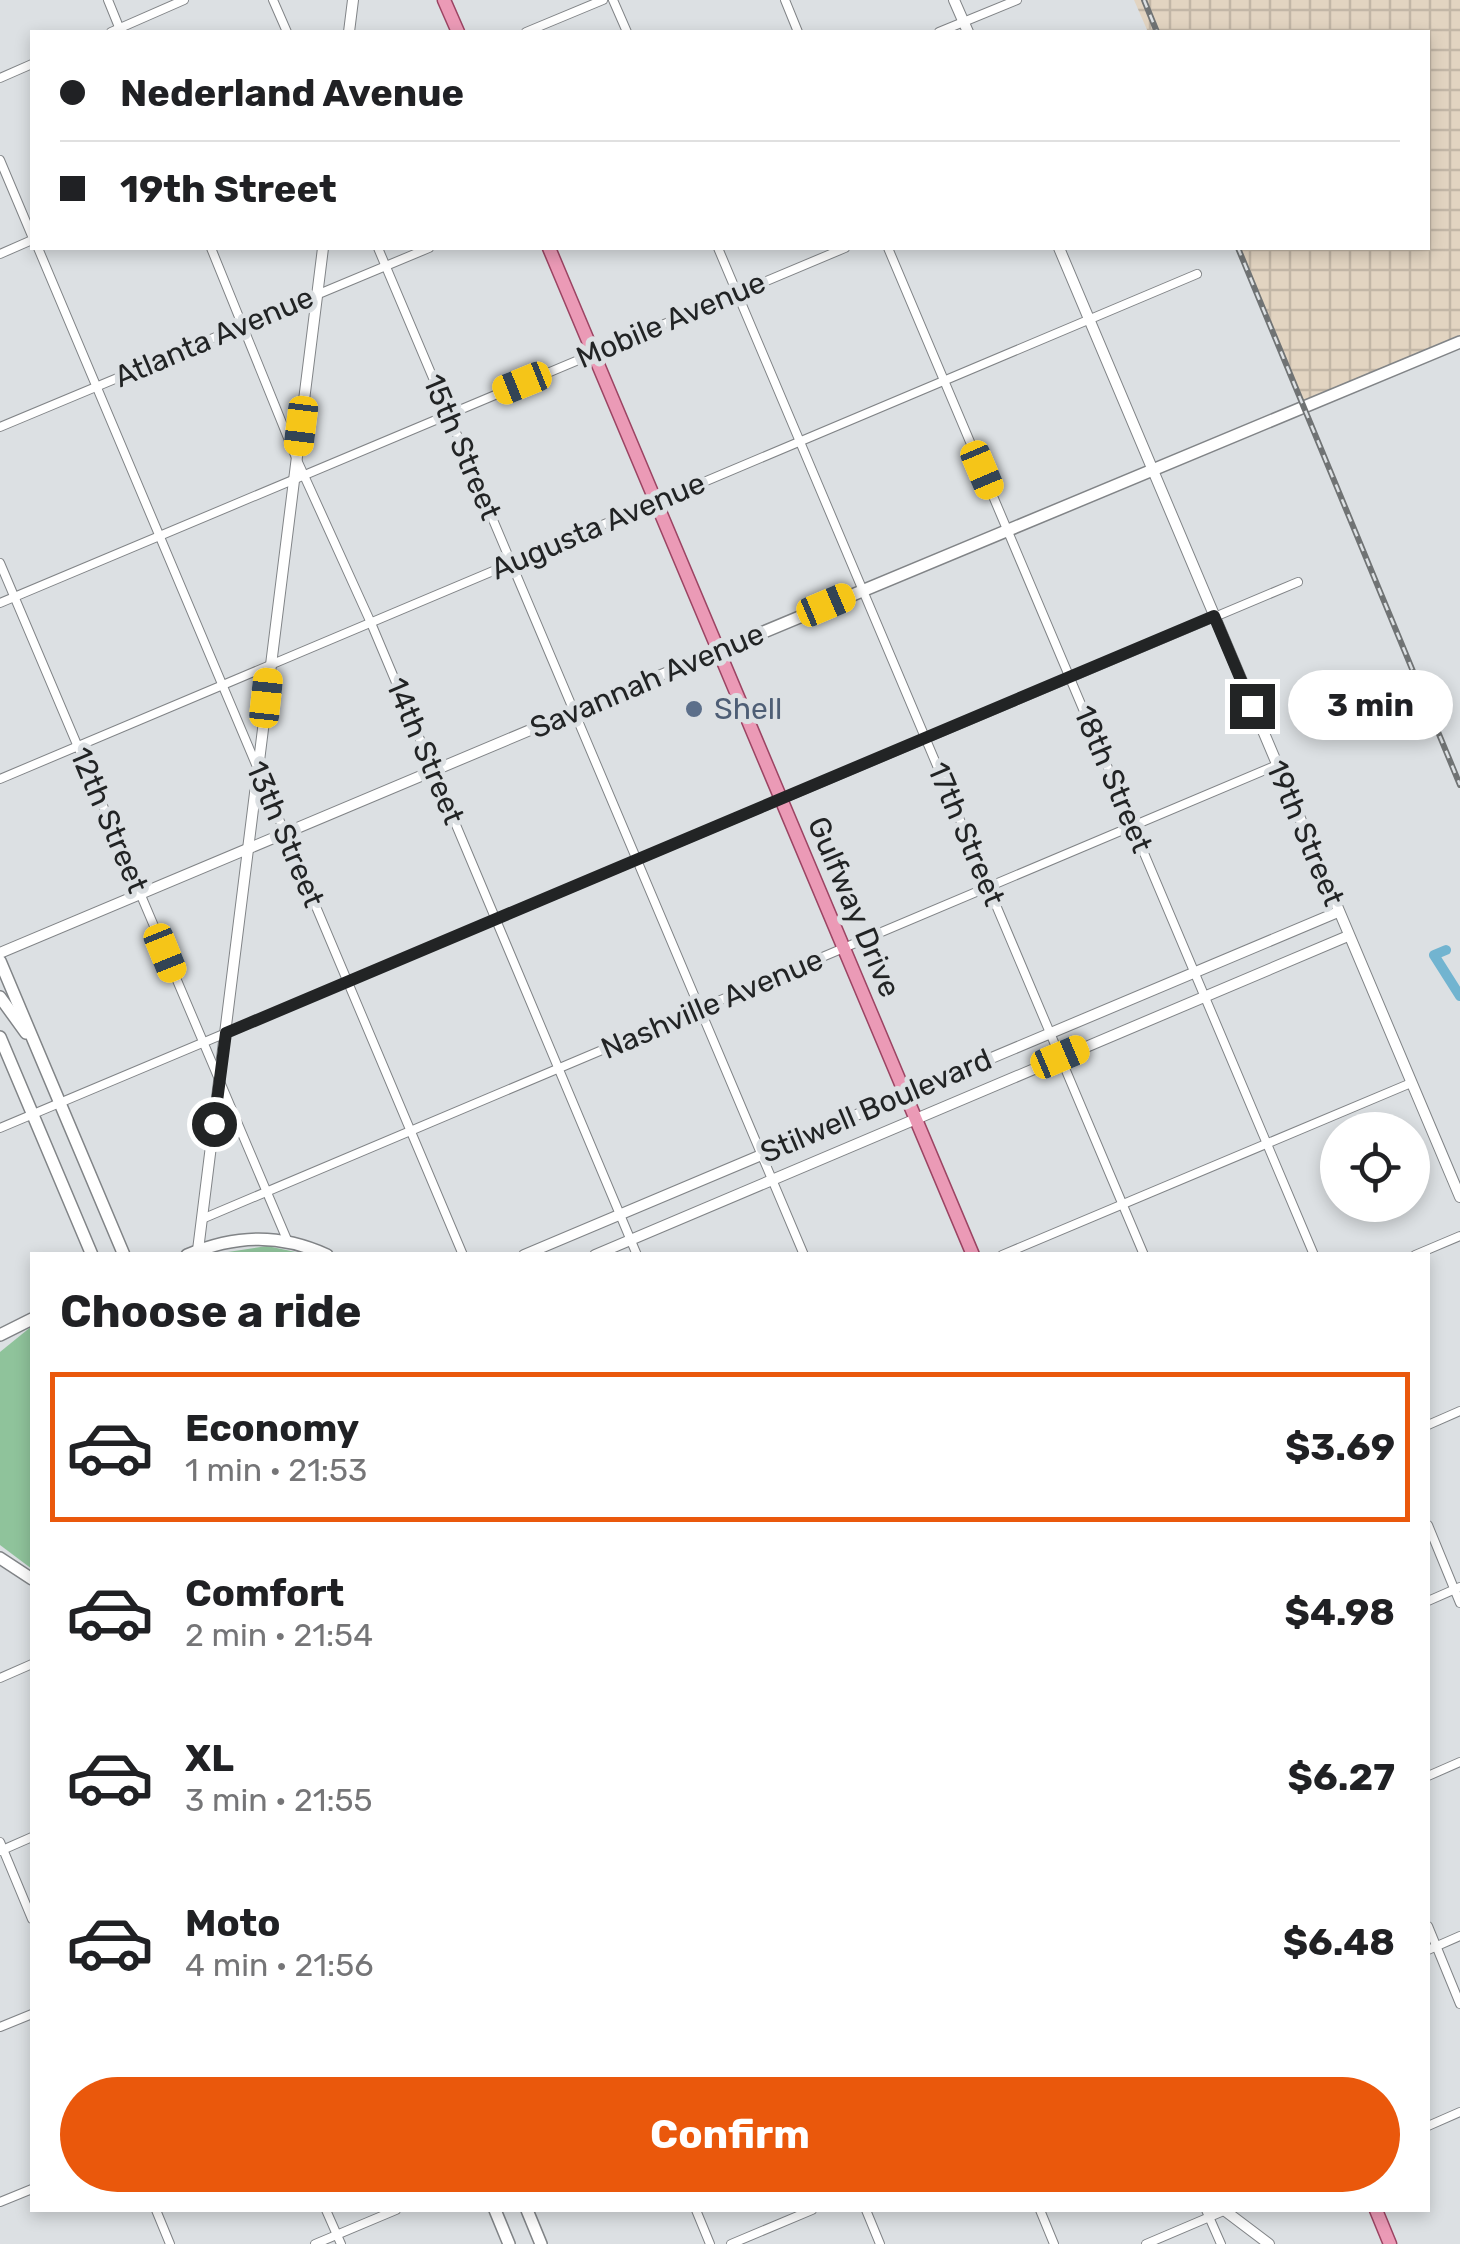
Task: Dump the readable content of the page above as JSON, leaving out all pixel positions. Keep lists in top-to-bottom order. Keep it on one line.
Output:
{"streets":{"main road":["Savannah Avenue","Gulfway Drive"],"street":["Mobile Avenue","Atlanta Avenue","15th Street","Augusta Avenue","14th Street","18th Street","12th Street","19th Street","13th Street","17th Street","Nashville Avenue","Stilwell Boulevard"]},"crossings":[["Mobile Avenue","15th Street"],["Mobile Avenue","14th Street"],["Mobile Avenue","12th Street"],["Mobile Avenue","13th Street"],["Mobile Avenue","17th Street"],["Mobile Avenue","Gulfway Drive"],["Atlanta Avenue","15th Street"],["Atlanta Avenue","13th Street"],["15th Street","Augusta Avenue"],["15th Street","Savannah Avenue"],["15th Street","Nashville Avenue"],["15th Street","Stilwell Boulevard"],["Augusta Avenue","14th Street"],["Augusta Avenue","18th Street"],["Augusta Avenue","12th Street"],["Augusta Avenue","19th Street"],["Augusta Avenue","13th Street"],["Augusta Avenue","17th Street"],["Augusta Avenue","Gulfway Drive"],["Savannah Avenue","14th Street"],["Savannah Avenue","18th Street"],["Savannah Avenue","12th Street"],["Savannah Avenue","19th Street"],["Savannah Avenue","13th Street"],["Savannah Avenue","17th Street"],["Savannah Avenue","Gulfway Drive"],["14th Street","Nashville Avenue"],["14th Street","Stilwell Boulevard"],["18th Street","Nashville Avenue"],["18th Street","Stilwell Boulevard"],["12th Street","Nashville Avenue"],["19th Street","Nashville Avenue"],["19th Street","Stilwell Boulevard"],["13th Street","Nashville Avenue"],["17th Street","Nashville Avenue"],["17th Street","Stilwell Boulevard"],["Gulfway Drive","Nashville Avenue"],["Gulfway Drive","Stilwell Boulevard"]],"places":["Shell"],"page":{"banner":["Nederland Avenue","19th Street"],"bubble":"3 min","heading":"Choose a ride","list":[{"name":"Economy","note":"1 min · 21:53","value":"$3.69"},{"name":"Comfort","note":"2 min · 21:54","value":"$4.98"},{"name":"XL","note":"3 min · 21:55","value":"$6.27"},{"name":"Moto","note":"4 min · 21:56","value":"$6.48"}],"buttons":"Confirm"}}
